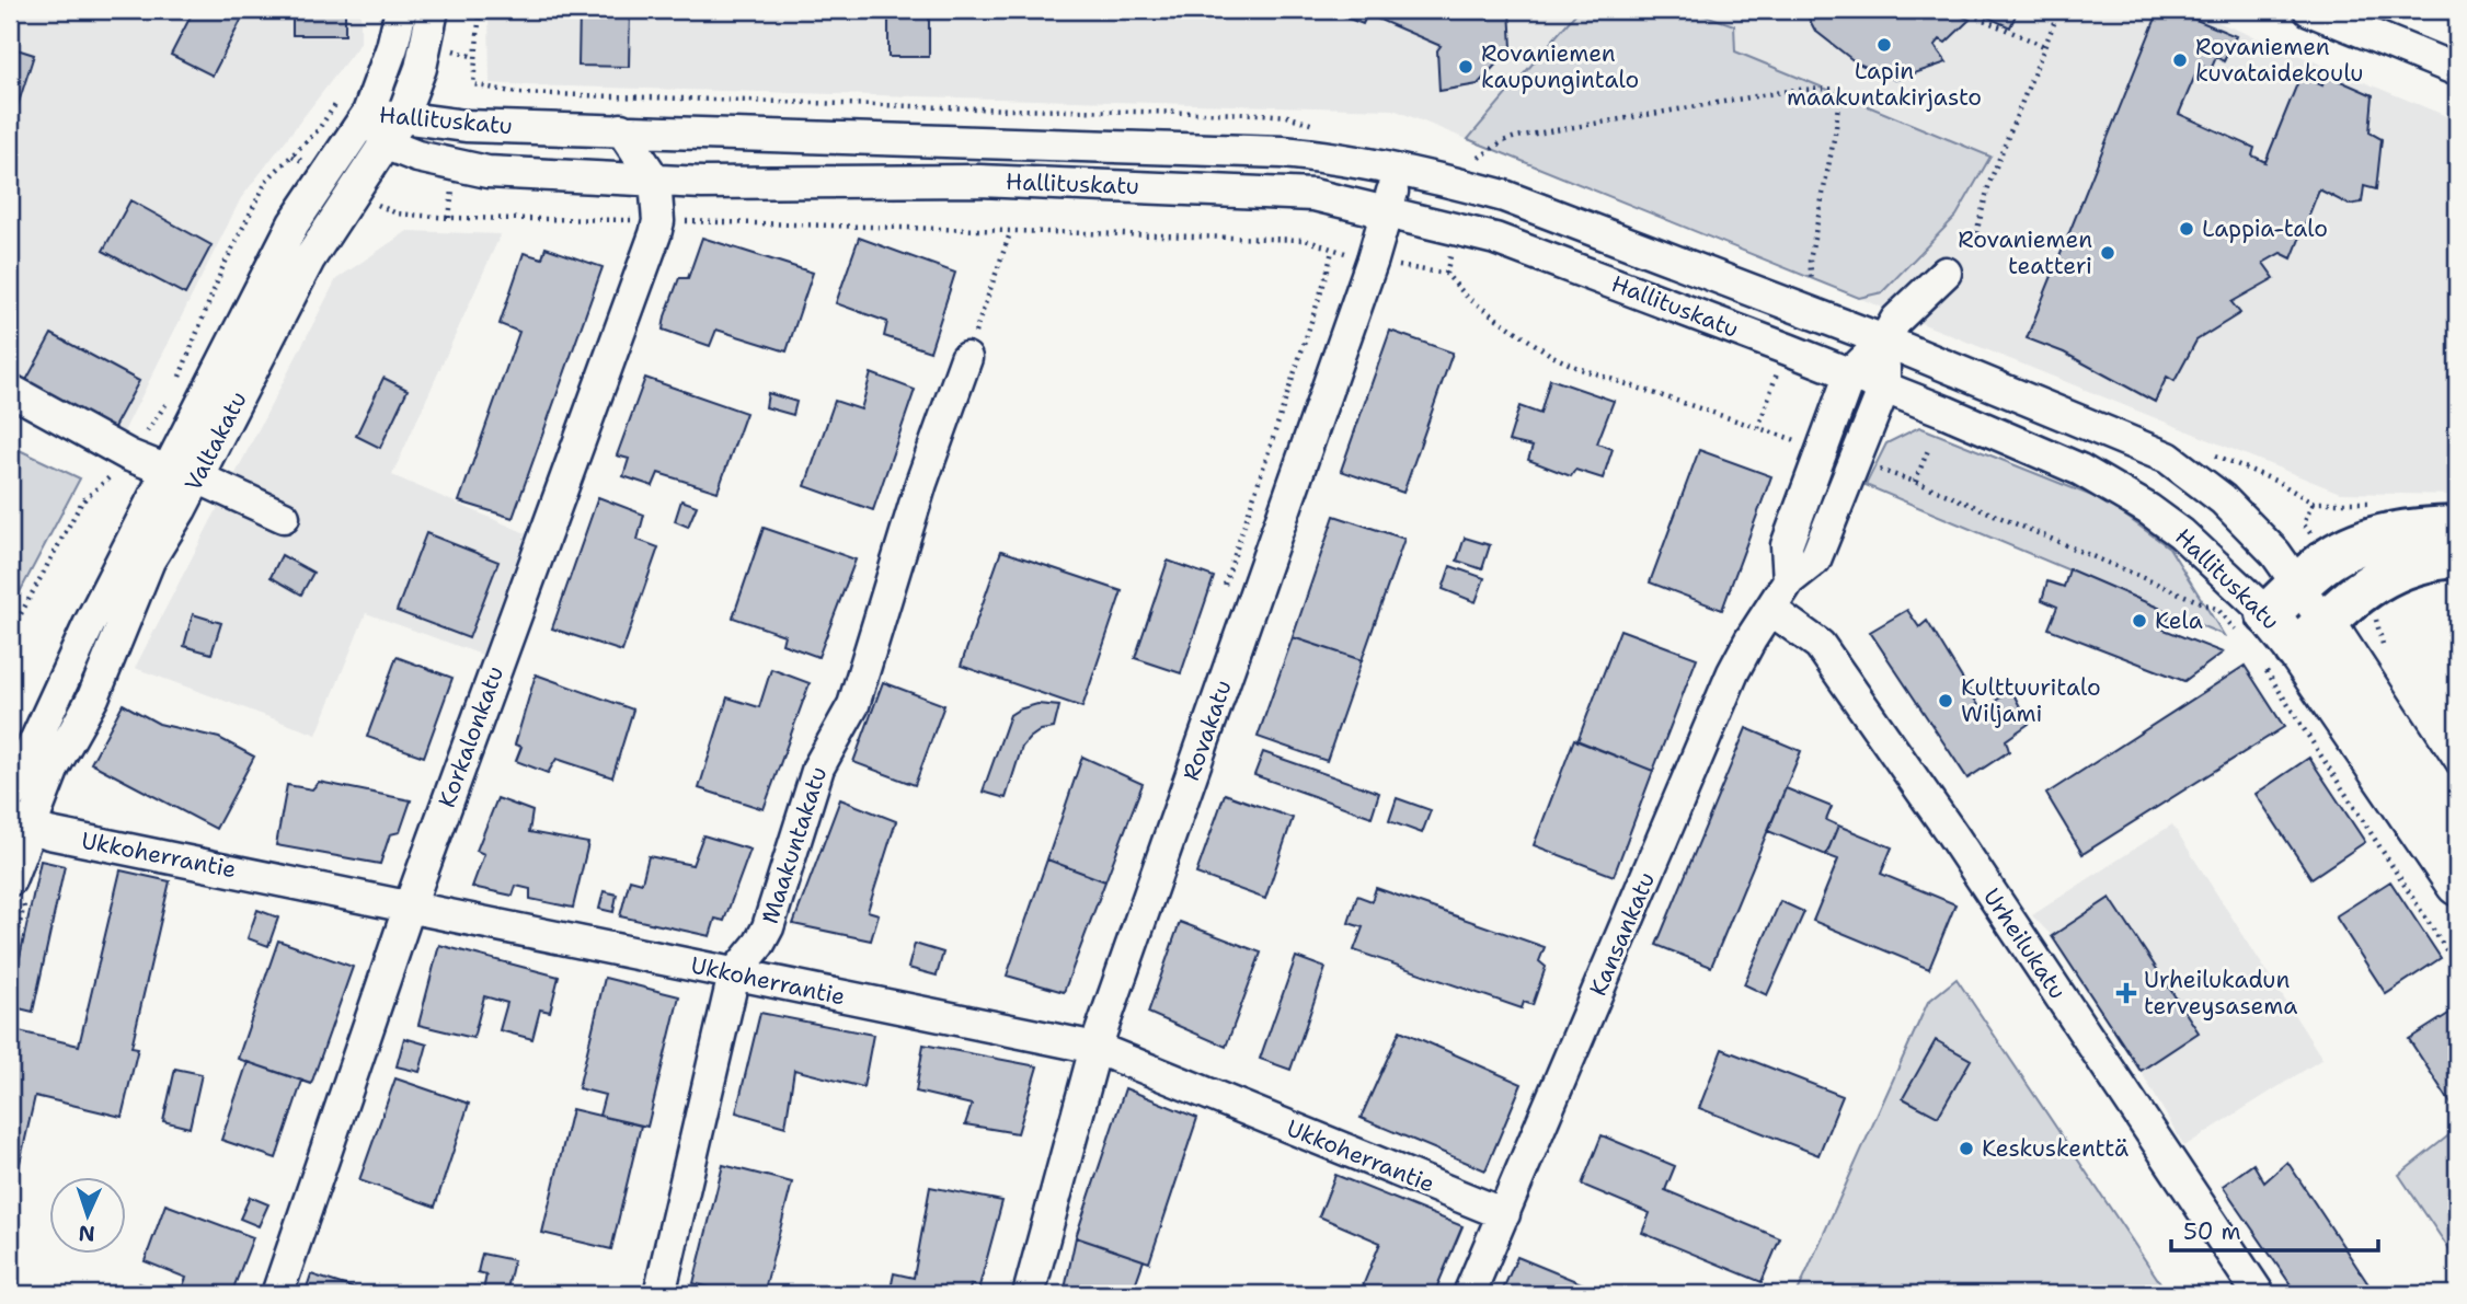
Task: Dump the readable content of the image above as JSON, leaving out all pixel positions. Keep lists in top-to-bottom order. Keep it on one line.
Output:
{"streets":{"main road":["Hallituskatu"],"street":["Valtakatu","Rovakatu","Korkalonkatu","Maakuntakatu","Ukkoherrantie","Kansankatu","Urheilukatu"]},"crossings":[["Hallituskatu","Valtakatu"],["Hallituskatu","Rovakatu"],["Hallituskatu","Korkalonkatu"],["Hallituskatu","Kansankatu"],["Valtakatu","Ukkoherrantie"],["Rovakatu","Ukkoherrantie"],["Korkalonkatu","Ukkoherrantie"],["Maakuntakatu","Ukkoherrantie"],["Ukkoherrantie","Kansankatu"],["Kansankatu","Urheilukatu"]],"places":{"other":["Lapin maakuntakirjasto","Rovaniemen kuvataidekoulu","Rovaniemen kaupungintalo","Lappia-talo","Rovaniemen teatteri","Kela","Kulttuuritalo Wiljami","Keskuskenttä"],"health":["Urheilukadun terveysasema"]},"scale_bar":"50 m","north":"bottom"}
